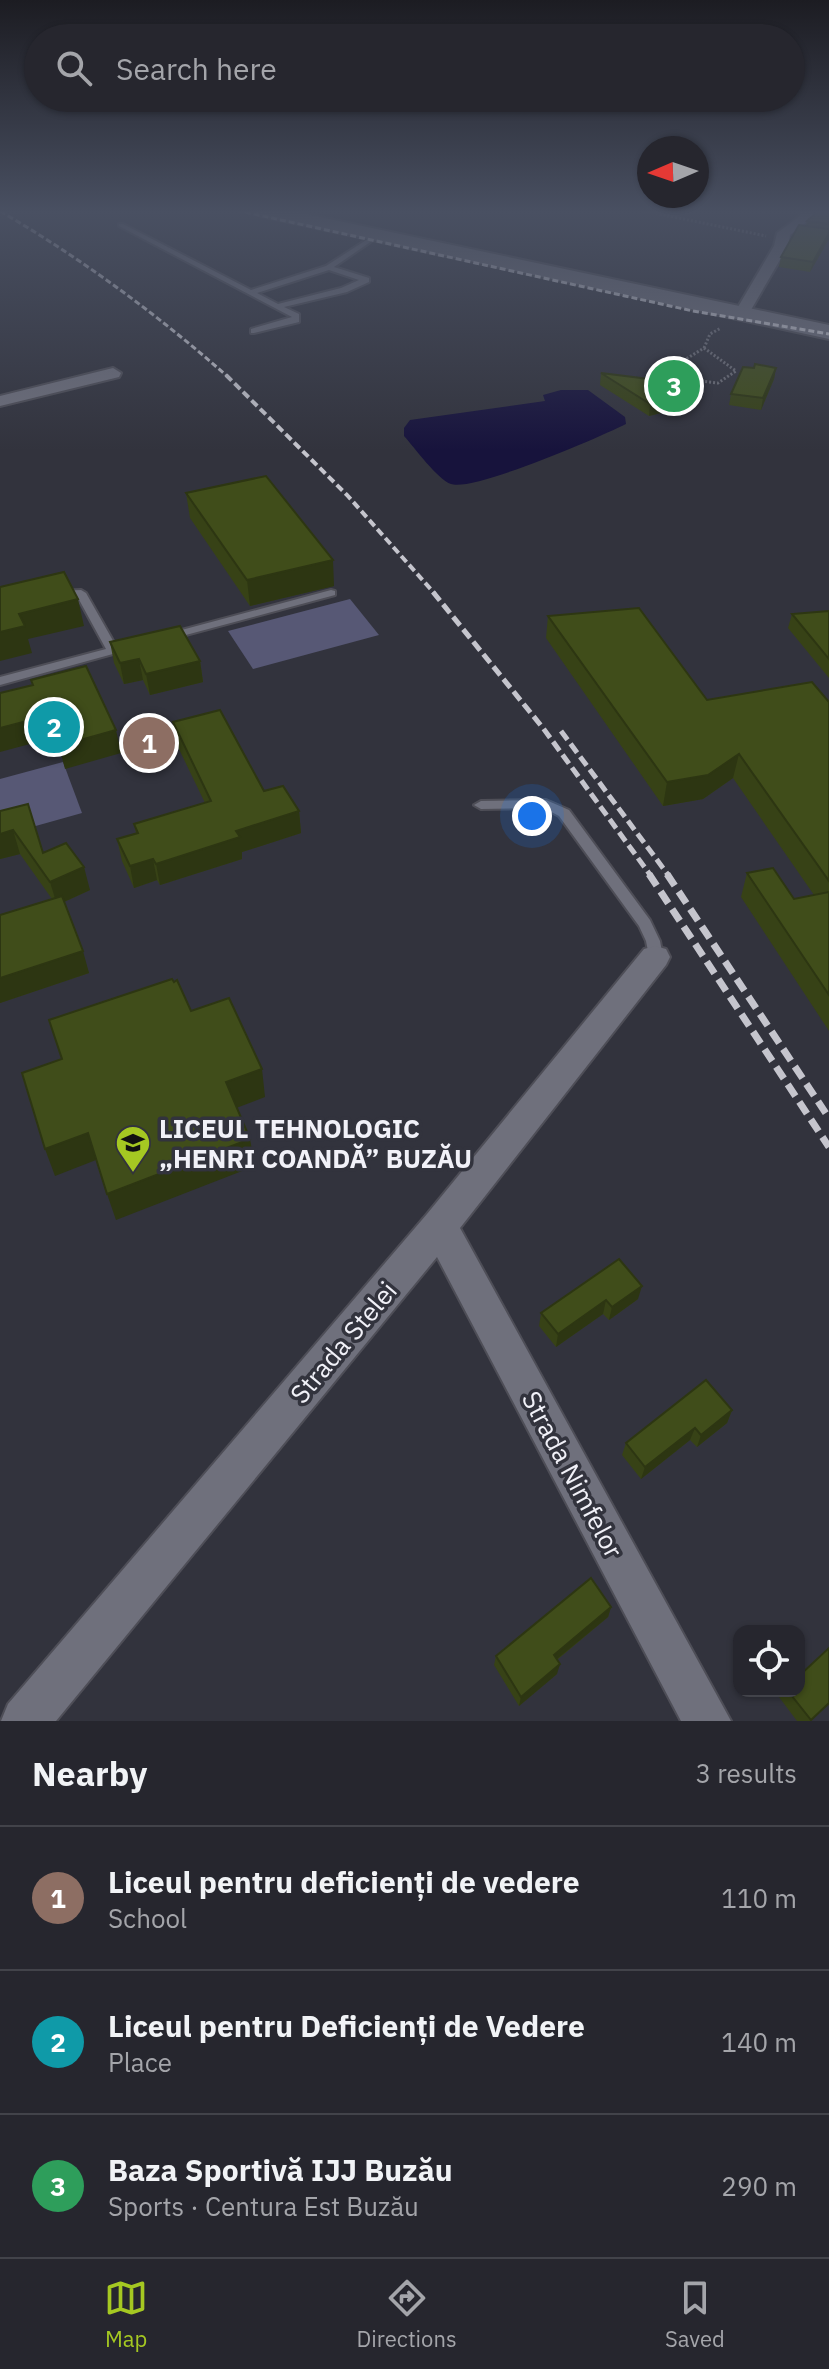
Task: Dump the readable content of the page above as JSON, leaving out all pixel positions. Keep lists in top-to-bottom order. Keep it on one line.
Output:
{"streets":{"street":["Strada Stelei","Strada Nimfelor"]},"crossings":[["Strada Stelei","Strada Nimfelor"]],"places":{"school or university":["LICEUL TEHNOLOGIC „HENRI COANDĂ” BUZĂU"]},"north":"left","page":{"search":"Search here","pins":["3","2","1"],"heading":["Nearby","3 results"],"list":[{"mark":"1","name":"Liceul pentru deficienți de vedere","note":"School","value":"110 m"},{"mark":"2","name":"Liceul pentru Deficienți de Vedere","note":"Place","value":"140 m"},{"mark":"3","name":"Baza Sportivă IJJ Buzău","note":"Sports · Centura Est Buzău","value":"290 m"}],"nav":["Map","Directions","Saved"]}}
